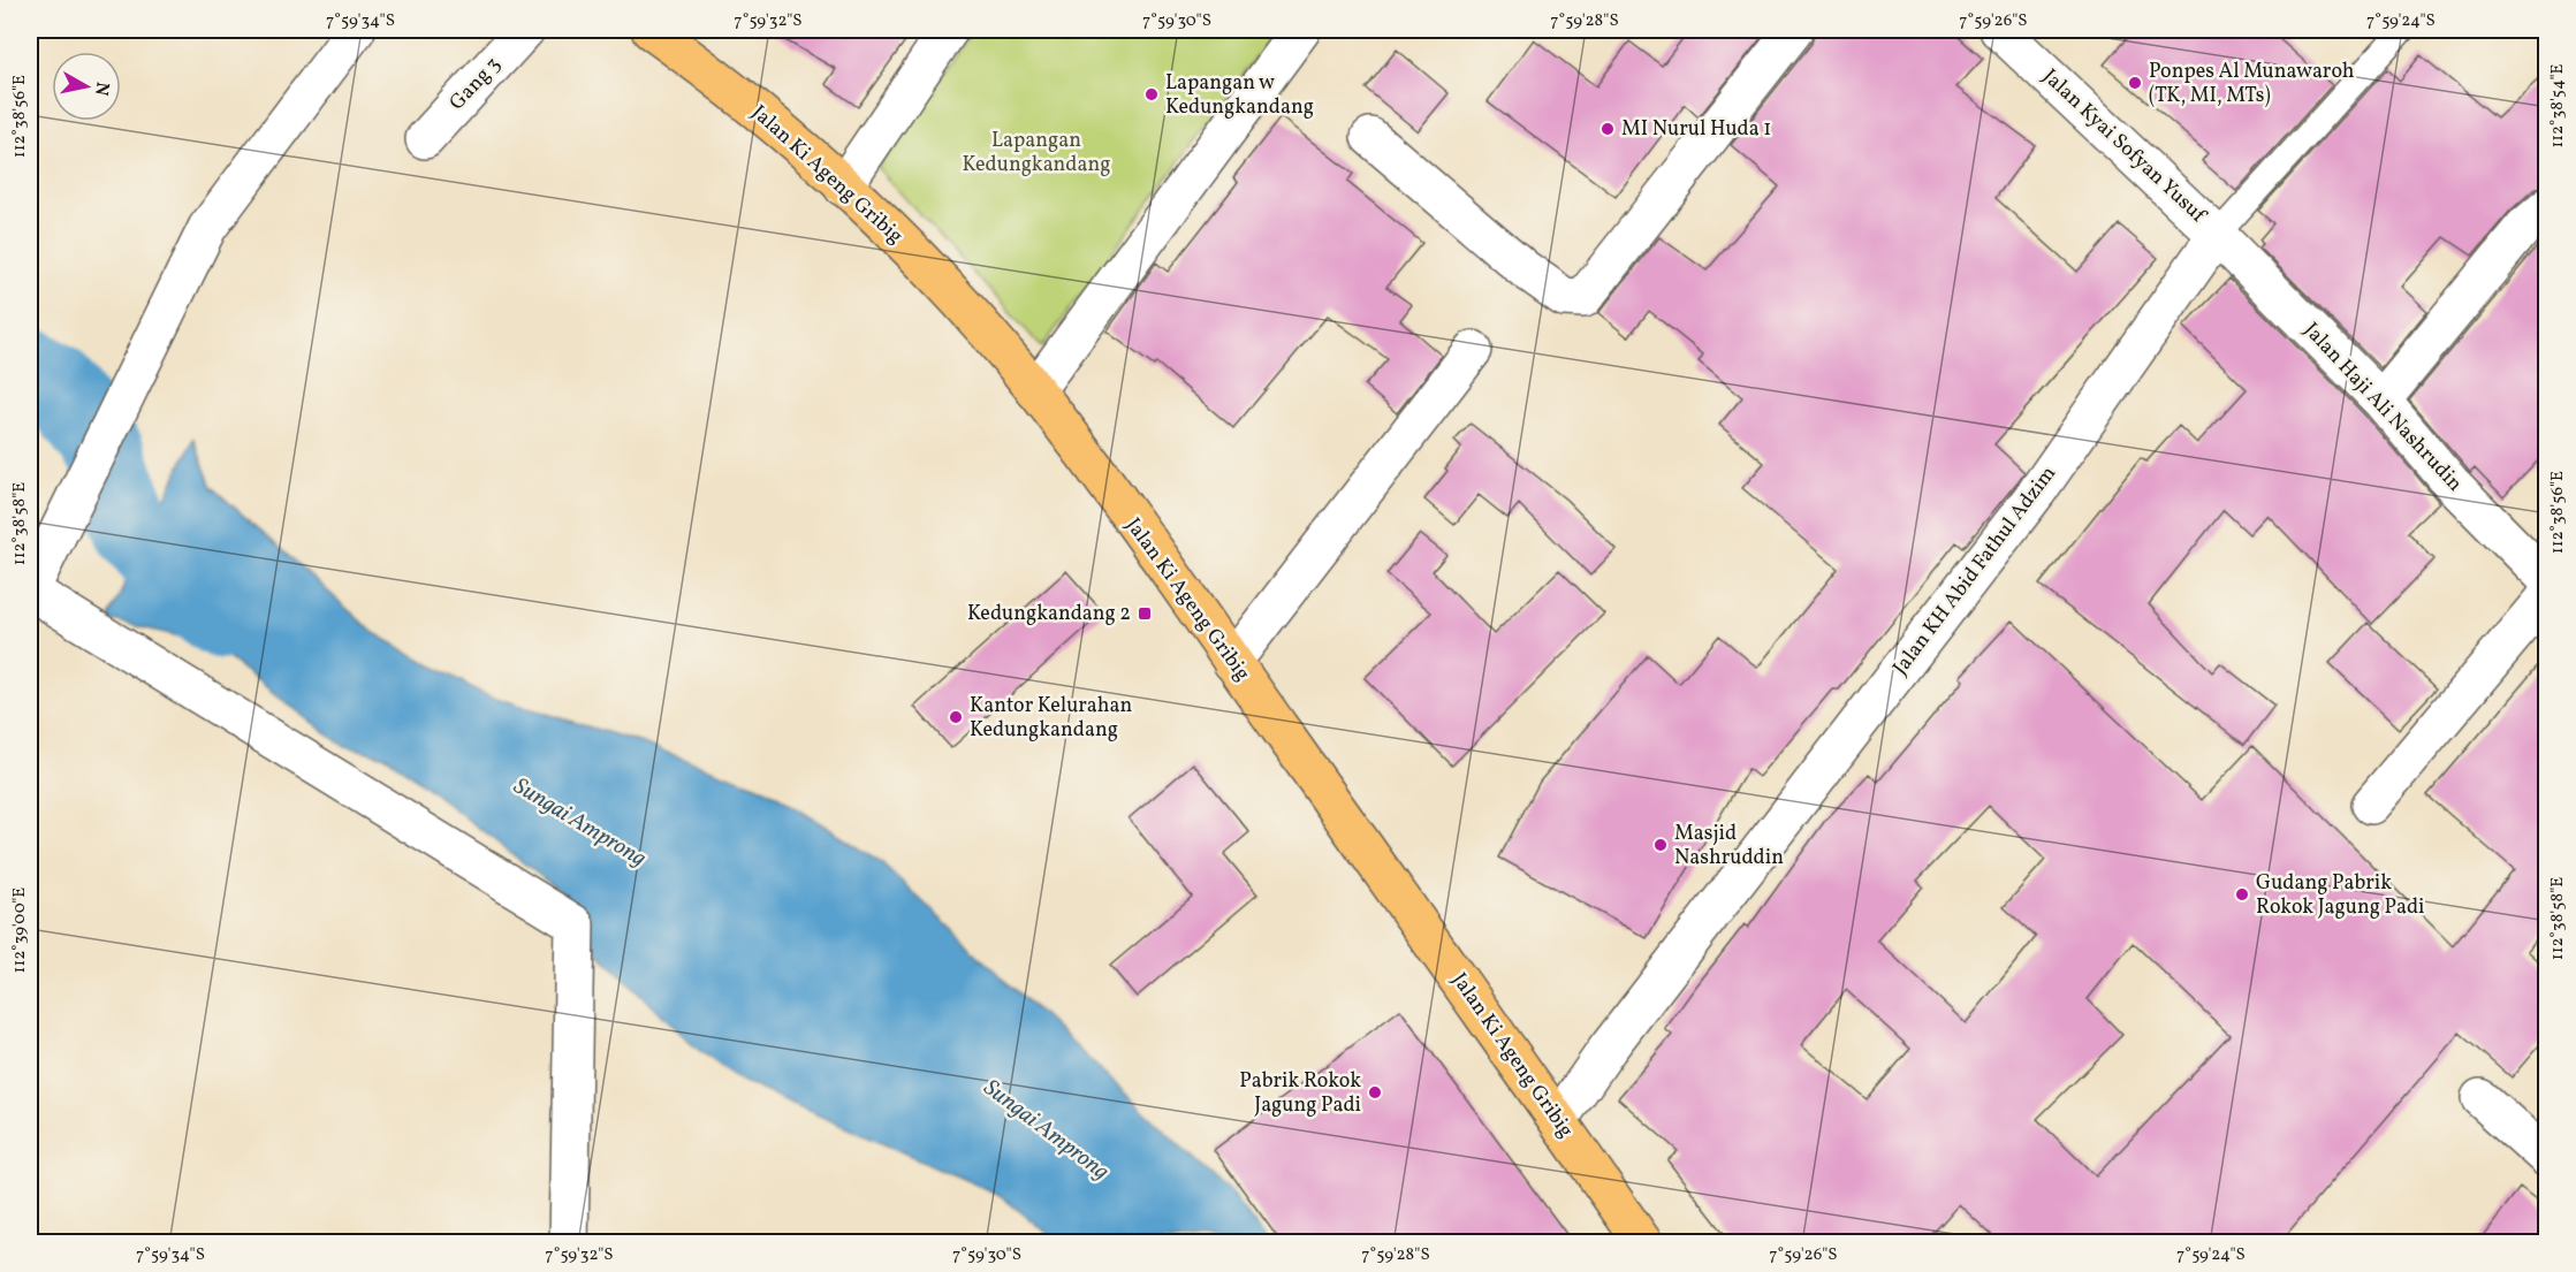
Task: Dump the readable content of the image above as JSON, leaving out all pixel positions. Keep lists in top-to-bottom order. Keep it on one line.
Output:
{"streets":{"main road":["Jalan Ki Ageng Gribig"],"street":["Gang 3","Jalan Kyai Sofyan Yusuf","Jalan Haji Ali Nashrudin","Jalan KH Abid Fathul Adzim"]},"crossings":[["Jalan Kyai Sofyan Yusuf","Jalan Haji Ali Nashrudin"],["Jalan Kyai Sofyan Yusuf","Jalan KH Abid Fathul Adzim"],["Jalan Ki Ageng Gribig","Jalan KH Abid Fathul Adzim"],["Jalan Haji Ali Nashrudin","Jalan KH Abid Fathul Adzim"]],"water":["Sungai Amprong"],"parks":["Lapangan Kedungkandang"],"places":{"other":["Ponpes Al Munawaroh (TK, MI, MTs)","Lapangan w Kedungkandang","MI Nurul Huda 1","Kantor Kelurahan Kedungkandang","Masjid Nashruddin","Gudang Pabrik Rokok Jagung Padi","Pabrik Rokok Jagung Padi"],"transit":["Kedungkandang 2"]},"north":"right","coordinates":["7°59'34\"S","7°59'32\"S","7°59'30\"S","7°59'28\"S","7°59'26\"S","7°59'24\"S","112°38'54\"E","112°38'56\"E","112°38'58\"E","112°39'00\"E"]}
